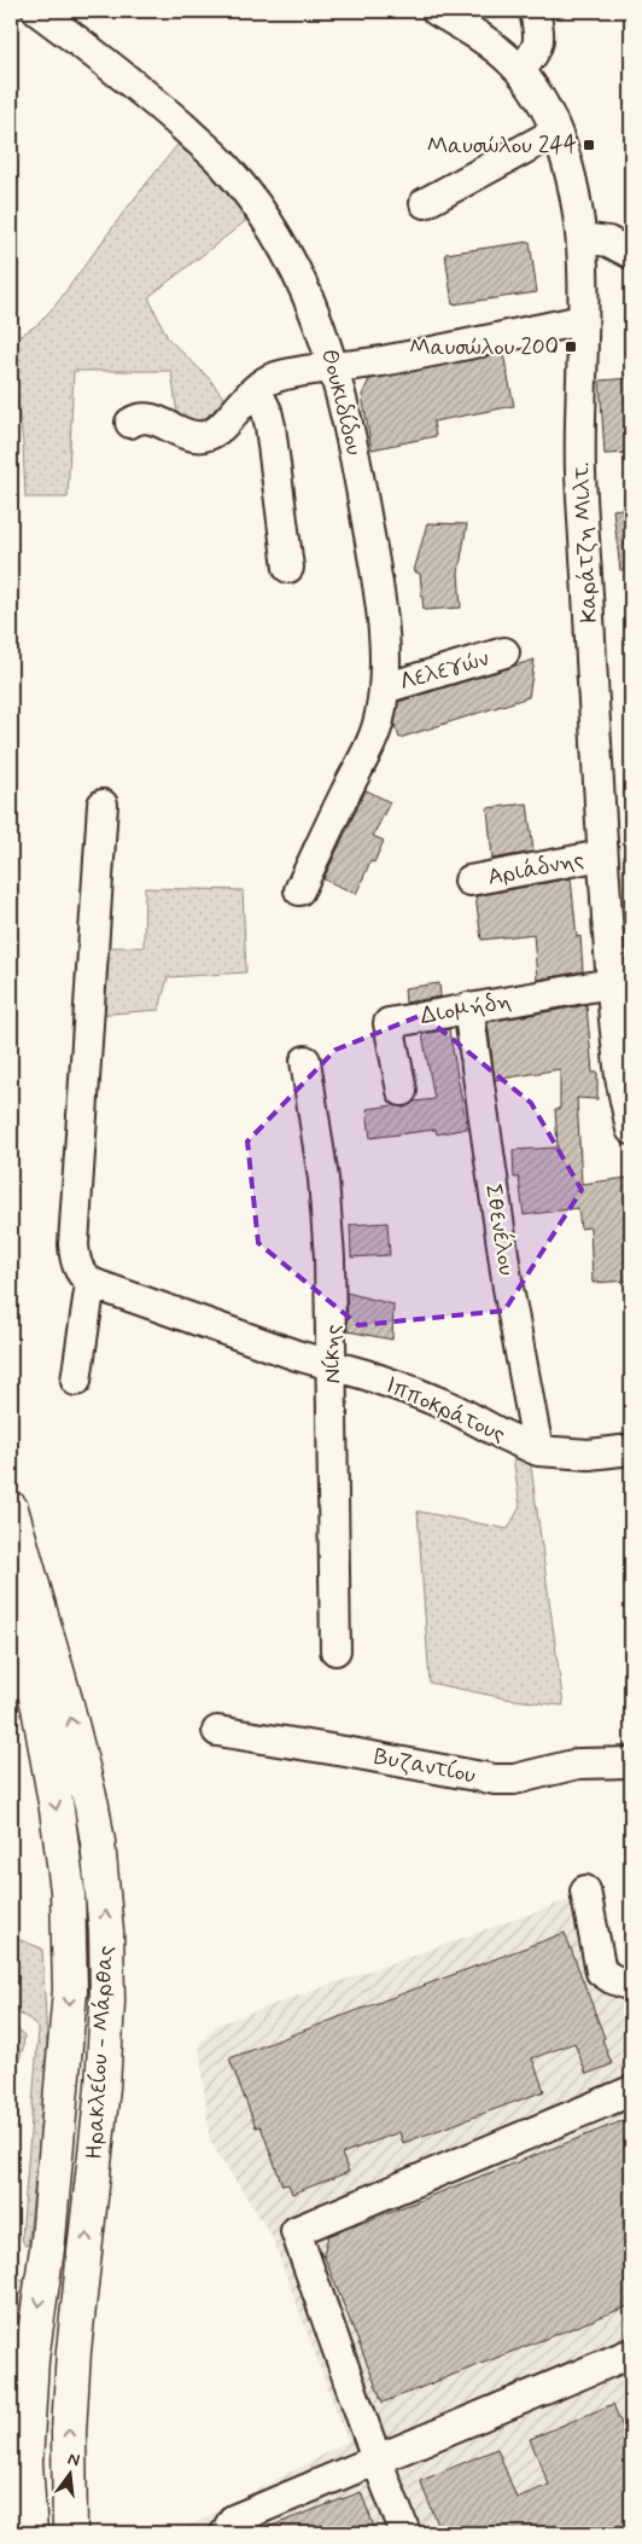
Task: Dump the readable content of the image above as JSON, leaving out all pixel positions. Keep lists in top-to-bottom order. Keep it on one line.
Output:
{"streets":{"main road":["Ηρακλείου - Μάρθας"],"street":["Θουκιδίδου","Καράτζη Μιλτ.","Λελεγών","Αριάδνης","Διομήδη","Σθενέλου","Νίκης","Ιπποκράτους","Βυζαντίου"]},"crossings":[["Θουκιδίδου","Λελεγών"],["Καράτζη Μιλτ.","Αριάδνης"],["Καράτζη Μιλτ.","Διομήδη"],["Διομήδη","Σθενέλου"],["Σθενέλου","Ιπποκράτους"],["Νίκης","Ιπποκράτους"]],"places":{"transit":["Μαυσώλου 244","Μαυσώλου 200"]},"north":"top"}
